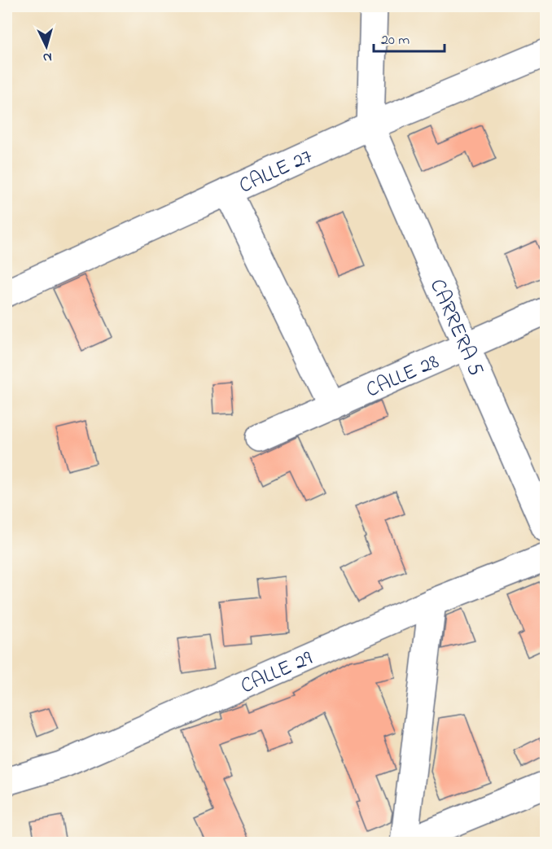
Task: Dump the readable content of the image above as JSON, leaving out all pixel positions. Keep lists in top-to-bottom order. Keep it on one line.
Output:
{"streets":{"street":["CALLE 27","CARRERA 5","CALLE 28","CALLE 29"]},"crossings":[["CALLE 27","CARRERA 5"],["CARRERA 5","CALLE 28"]],"scale_bar":"20 m","north":"bottom"}
